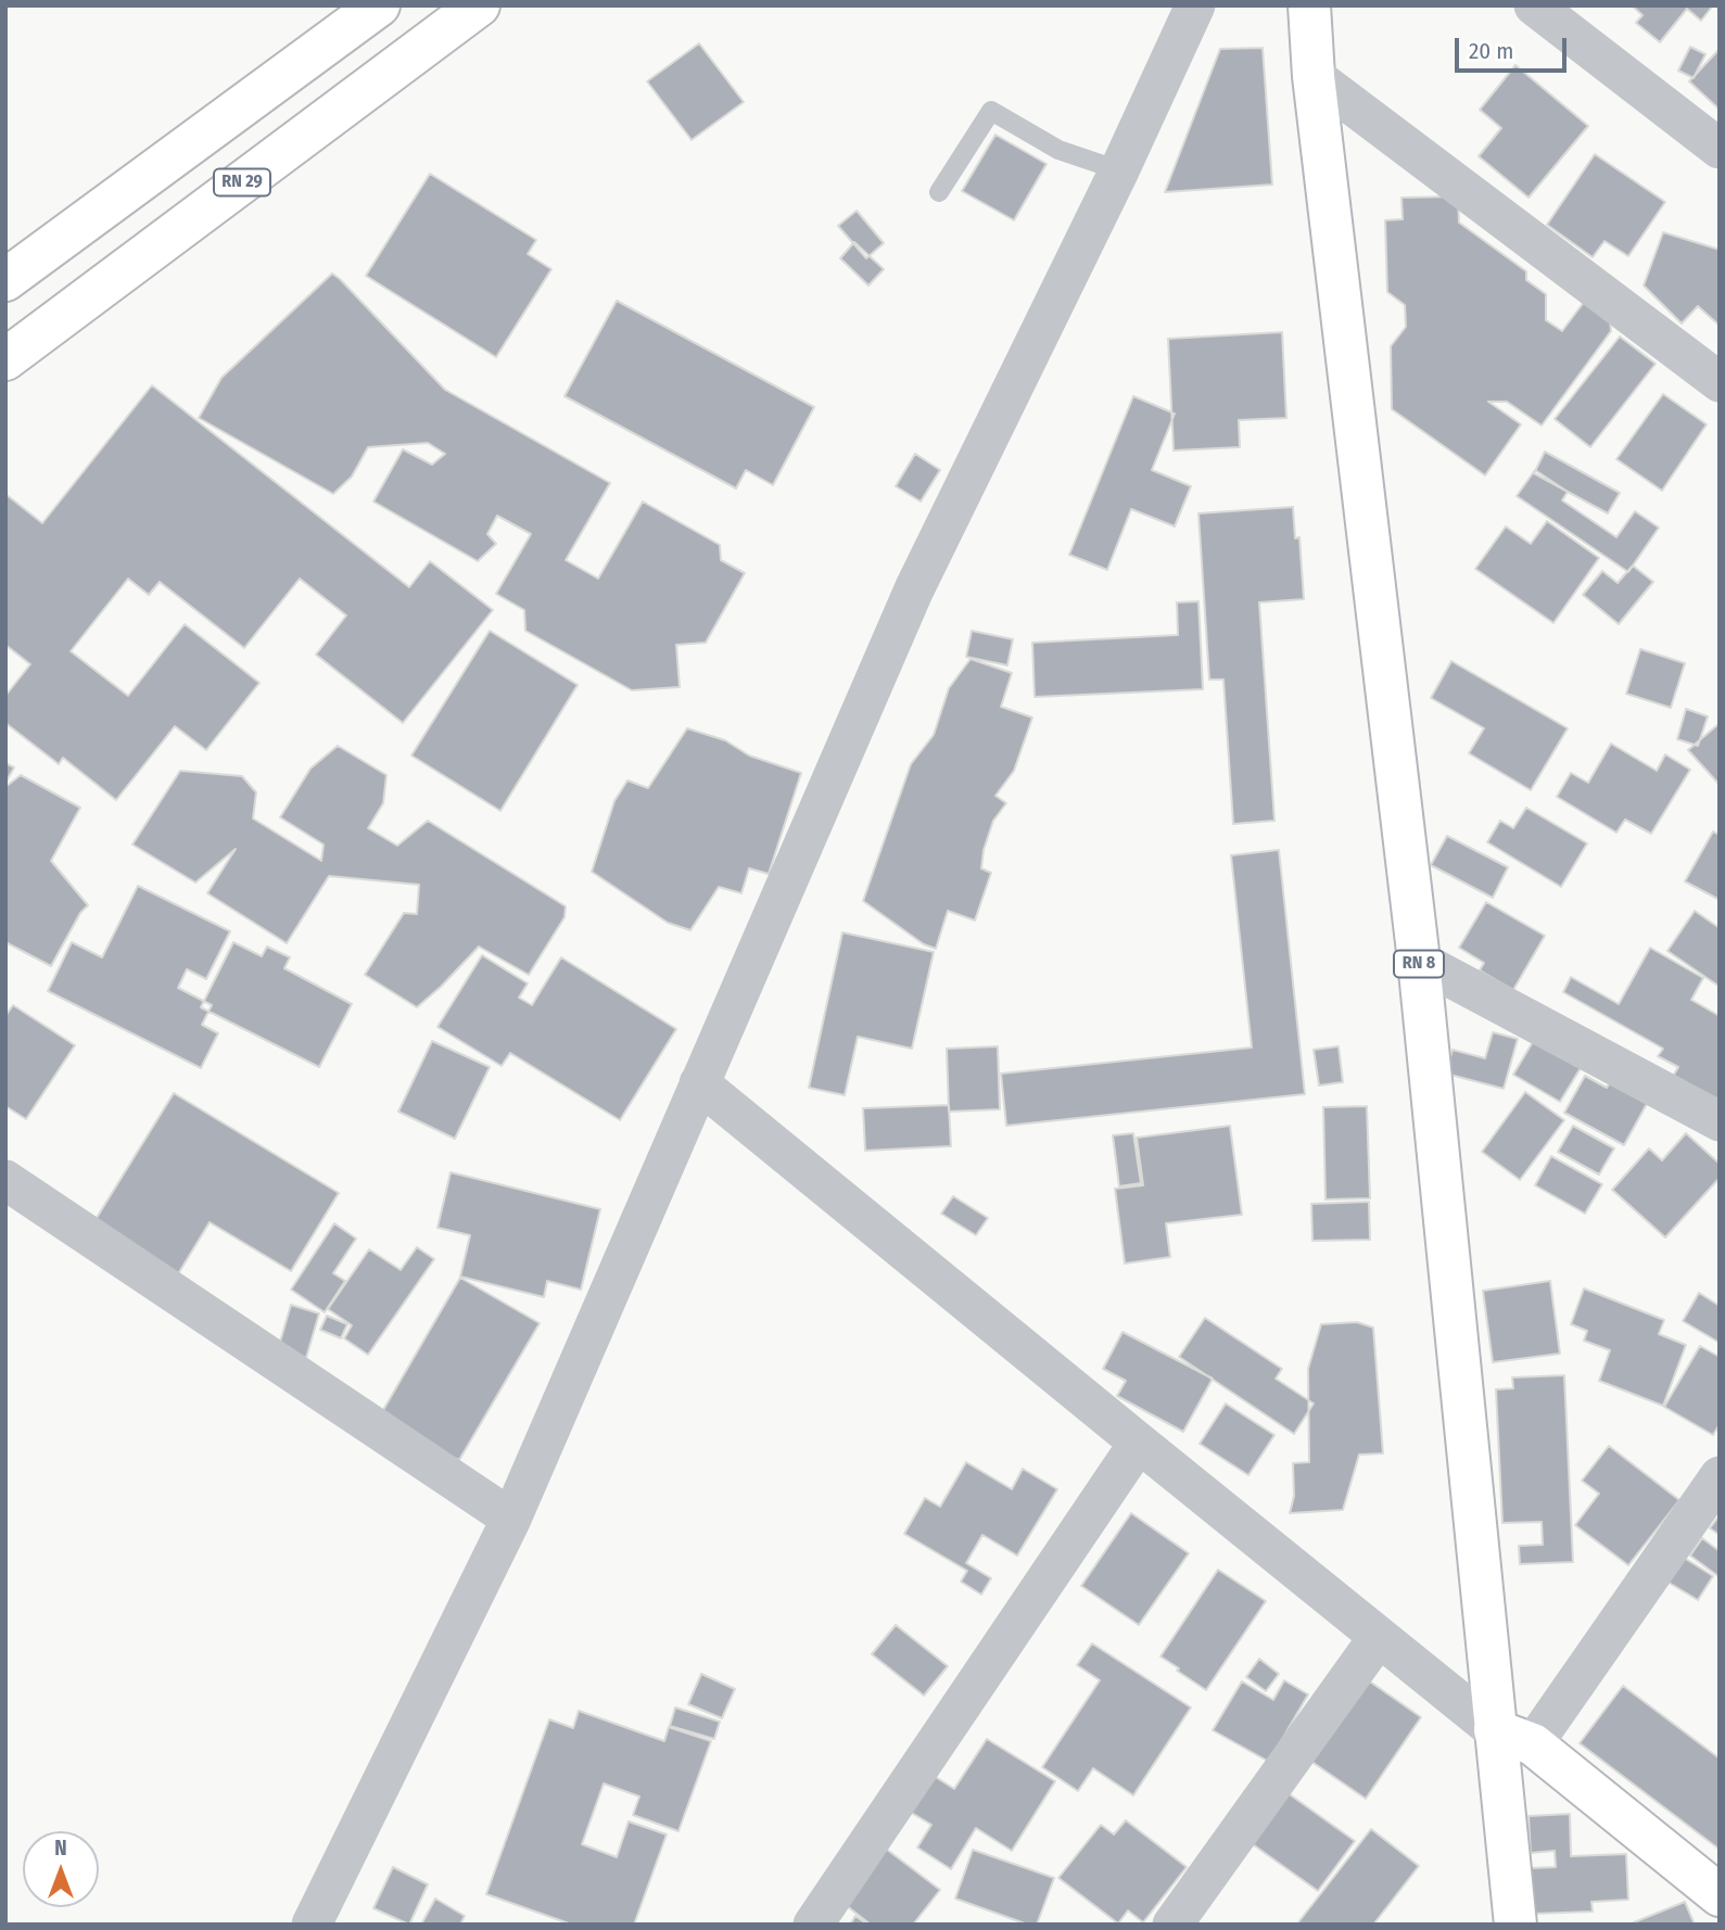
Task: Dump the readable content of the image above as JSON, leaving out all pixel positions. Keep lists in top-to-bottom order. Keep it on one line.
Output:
{"streets":{"main road":["RN 29","RN 8"]},"scale_bar":"20 m","north":"top"}
